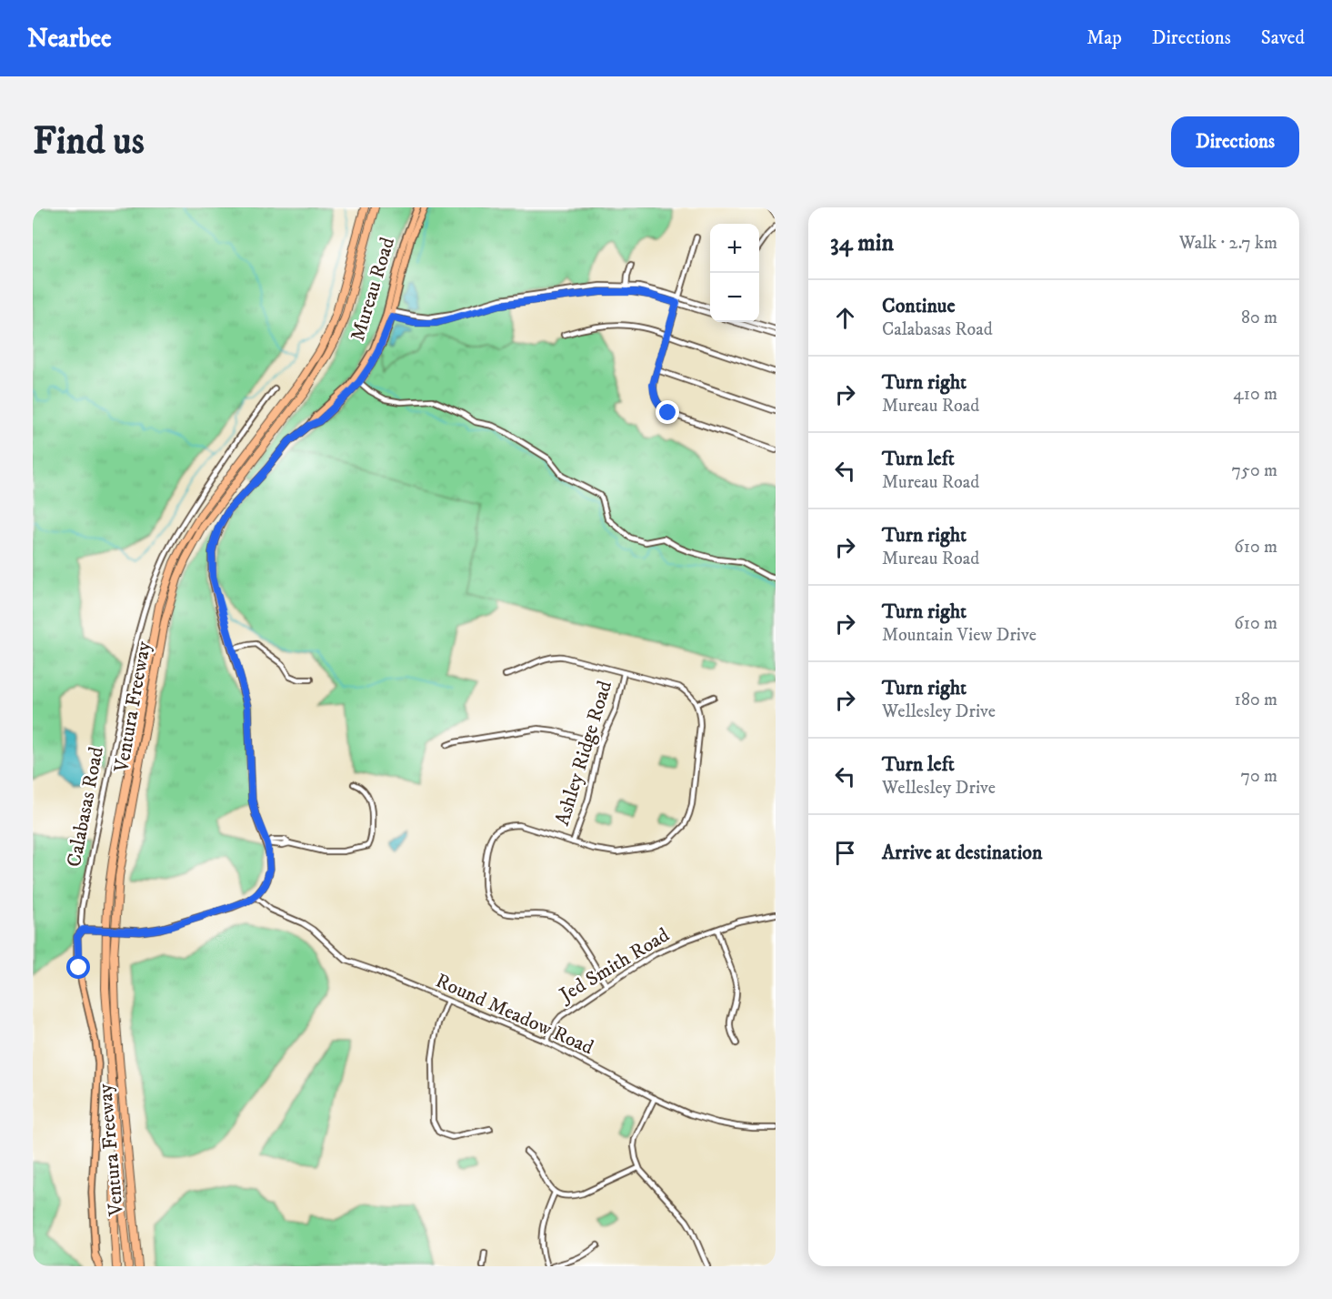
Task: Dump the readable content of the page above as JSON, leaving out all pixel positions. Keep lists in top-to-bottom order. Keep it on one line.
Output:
{"streets":{"highway":["Ventura Freeway"],"main road":["Mureau Road","Calabasas Road"],"street":["Ashley Ridge Road","Jed Smith Road","Round Meadow Road"]},"crossings":[["Mureau Road","Round Meadow Road"],["Jed Smith Road","Round Meadow Road"]],"page":{"header":"Nearbee","nav":["Map","Directions","Saved"],"buttons":"Directions","title":"Find us","heading":["34 min","Walk · 2.7 km"],"map_buttons":["+","−"],"list":[["Continue","Calabasas Road","80 m"],["Turn right","Mureau Road","410 m"],["Turn left","Mureau Road","750 m"],["Turn right","Mureau Road","610 m"],["Turn right","Mountain View Drive","610 m"],["Turn right","Wellesley Drive","180 m"],["Turn left","Wellesley Drive","70 m"],"Arrive at destination"]}}
